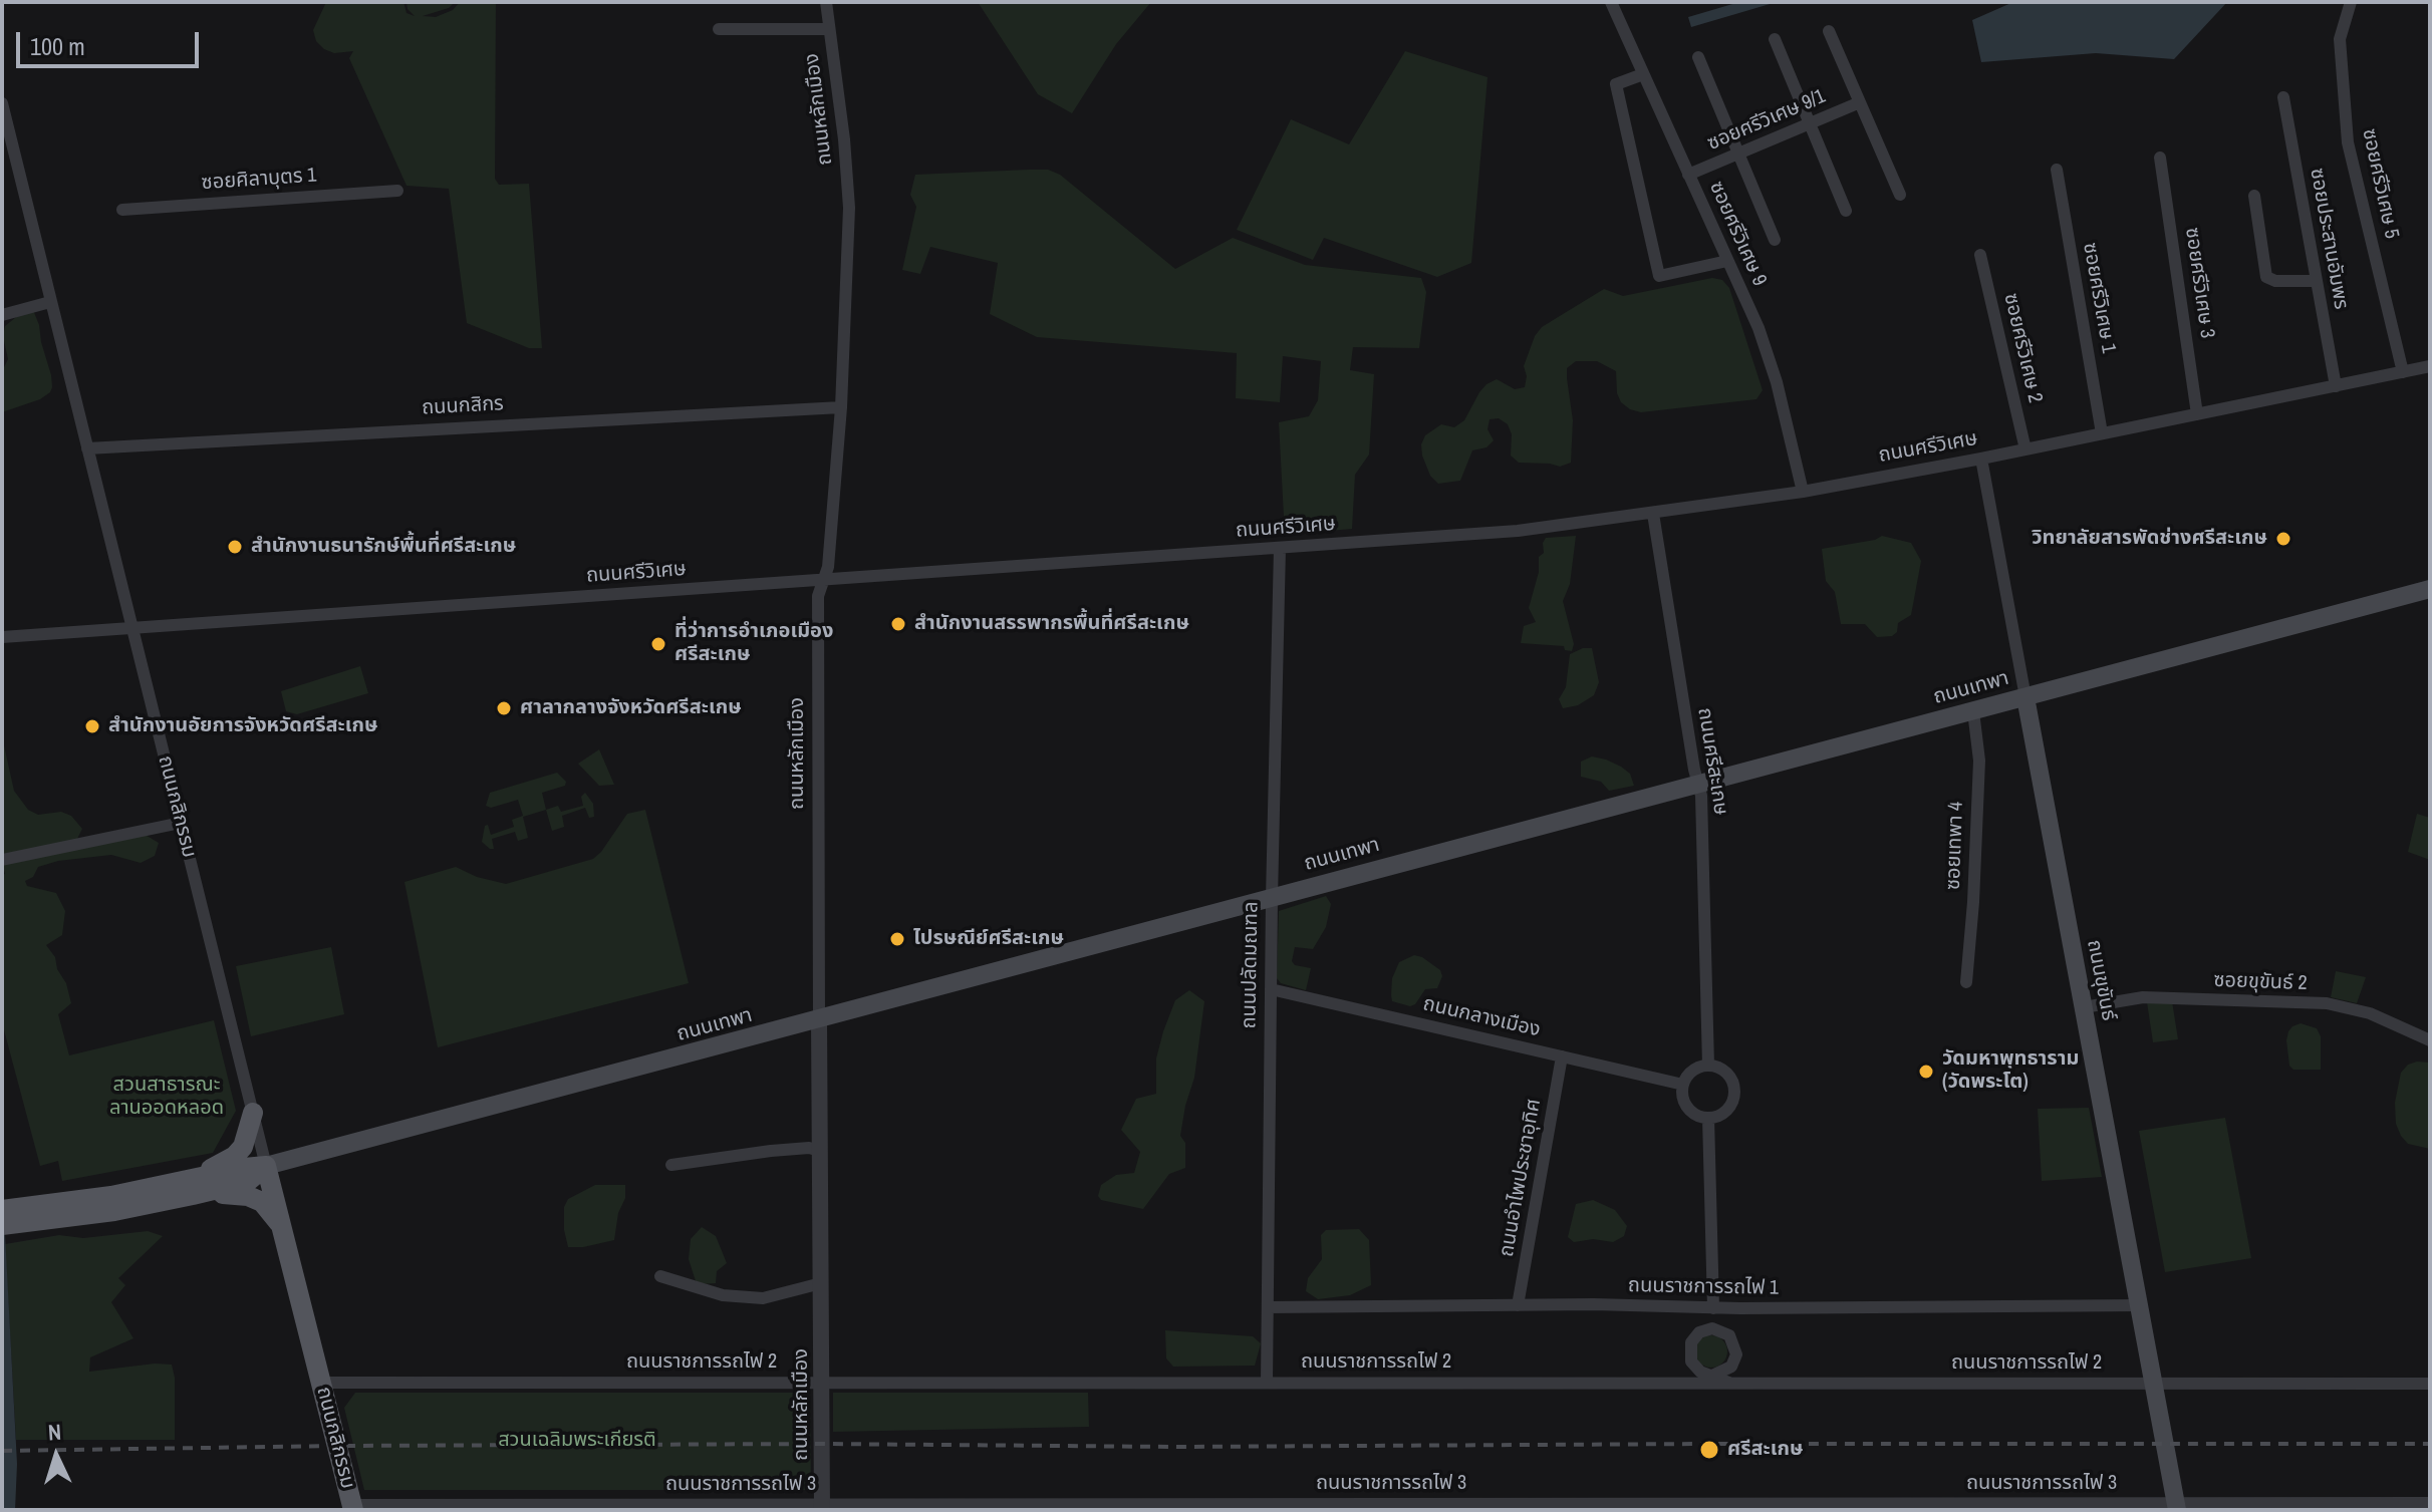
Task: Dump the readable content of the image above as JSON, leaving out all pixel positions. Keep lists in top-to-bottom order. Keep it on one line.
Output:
{"streets":{"main road":["ถนนเทพา","ถนนกสิกรรม","ถนนขุขันธ์"],"street":["ถนนหลักเมือง","ซอยศรีวิเศษ 9/1","ซอยศิลาบุตร 1","ซอยศรีวิเศษ 5","ซอยศรีวิเศษ 9","ซอยประสานอัมพร","ซอยศรีวิเศษ 3","ซอยศรีวิเศษ 1","ซอยศรีวิเศษ 2","ถนนกสิกร","ถนนศรีวิเศษ","ถนนศรีสะเกษ","ซอยเทพา 4","ถนนปลัดมณฑล","ซอยขุขันธ์ 2","ถนนกลางเมือง","ถนนอำไพประชาอุทิศ","ถนนราชการรถไฟ 1","ถนนราชการรถไฟ 2","ถนนราชการรถไฟ 3"]},"crossings":[["ถนนหลักเมือง","ถนนกสิกร"],["ถนนหลักเมือง","ถนนศรีวิเศษ"],["ถนนหลักเมือง","ถนนเทพา"],["ถนนหลักเมือง","ถนนราชการรถไฟ 2"],["ถนนหลักเมือง","ถนนราชการรถไฟ 3"],["ซอยศรีวิเศษ 9/1","ซอยศรีวิเศษ 9"],["ซอยศรีวิเศษ 5","ถนนศรีวิเศษ"],["ซอยศรีวิเศษ 9","ถนนศรีวิเศษ"],["ซอยประสานอัมพร","ถนนศรีวิเศษ"],["ซอยศรีวิเศษ 3","ถนนศรีวิเศษ"],["ซอยศรีวิเศษ 1","ถนนศรีวิเศษ"],["ซอยศรีวิเศษ 2","ถนนศรีวิเศษ"],["ถนนกสิกร","ถนนกสิกรรม"],["ถนนศรีวิเศษ","ถนนศรีสะเกษ"],["ถนนศรีวิเศษ","ถนนกสิกรรม"],["ถนนศรีวิเศษ","ถนนปลัดมณฑล"],["ถนนศรีวิเศษ","ถนนขุขันธ์"],["ถนนเทพา","ถนนศรีสะเกษ"],["ถนนเทพา","ถนนกสิกรรม"],["ถนนเทพา","ซอยเทพา 4"],["ถนนเทพา","ถนนปลัดมณฑล"],["ถนนเทพา","ถนนขุขันธ์"],["ถนนศรีสะเกษ","ถนนกลางเมือง"],["ถนนกสิกรรม","ถนนราชการรถไฟ 2"],["ถนนกสิกรรม","ถนนราชการรถไฟ 3"],["ถนนปลัดมณฑล","ถนนกลางเมือง"],["ถนนปลัดมณฑล","ถนนราชการรถไฟ 1"],["ถนนปลัดมณฑล","ถนนราชการรถไฟ 2"],["ถนนขุขันธ์","ซอยขุขันธ์ 2"],["ถนนขุขันธ์","ถนนราชการรถไฟ 1"],["ถนนขุขันธ์","ถนนราชการรถไฟ 2"],["ถนนขุขันธ์","ถนนราชการรถไฟ 3"],["ถนนกลางเมือง","ถนนอำไพประชาอุทิศ"],["ถนนอำไพประชาอุทิศ","ถนนราชการรถไฟ 1"]],"parks":["สวนสาธารณะ ลานออดหลอด","สวนเฉลิมพระเกียรติ"],"places":["วิทยาลัยสารพัดช่างศรีสะเกษ","สำนักงานธนารักษ์พื้นที่ศรีสะเกษ","สำนักงานสรรพากรพื้นที่ศรีสะเกษ","ที่ว่าการอำเภอเมือง ศรีสะเกษ","ศาลากลางจังหวัดศรีสะเกษ","สำนักงานอัยการจังหวัดศรีสะเกษ","ไปรษณีย์ศรีสะเกษ","วัดมหาพุทธาราม (วัดพระโต)","ศรีสะเกษ"],"scale_bar":"100 m","north":"top"}
